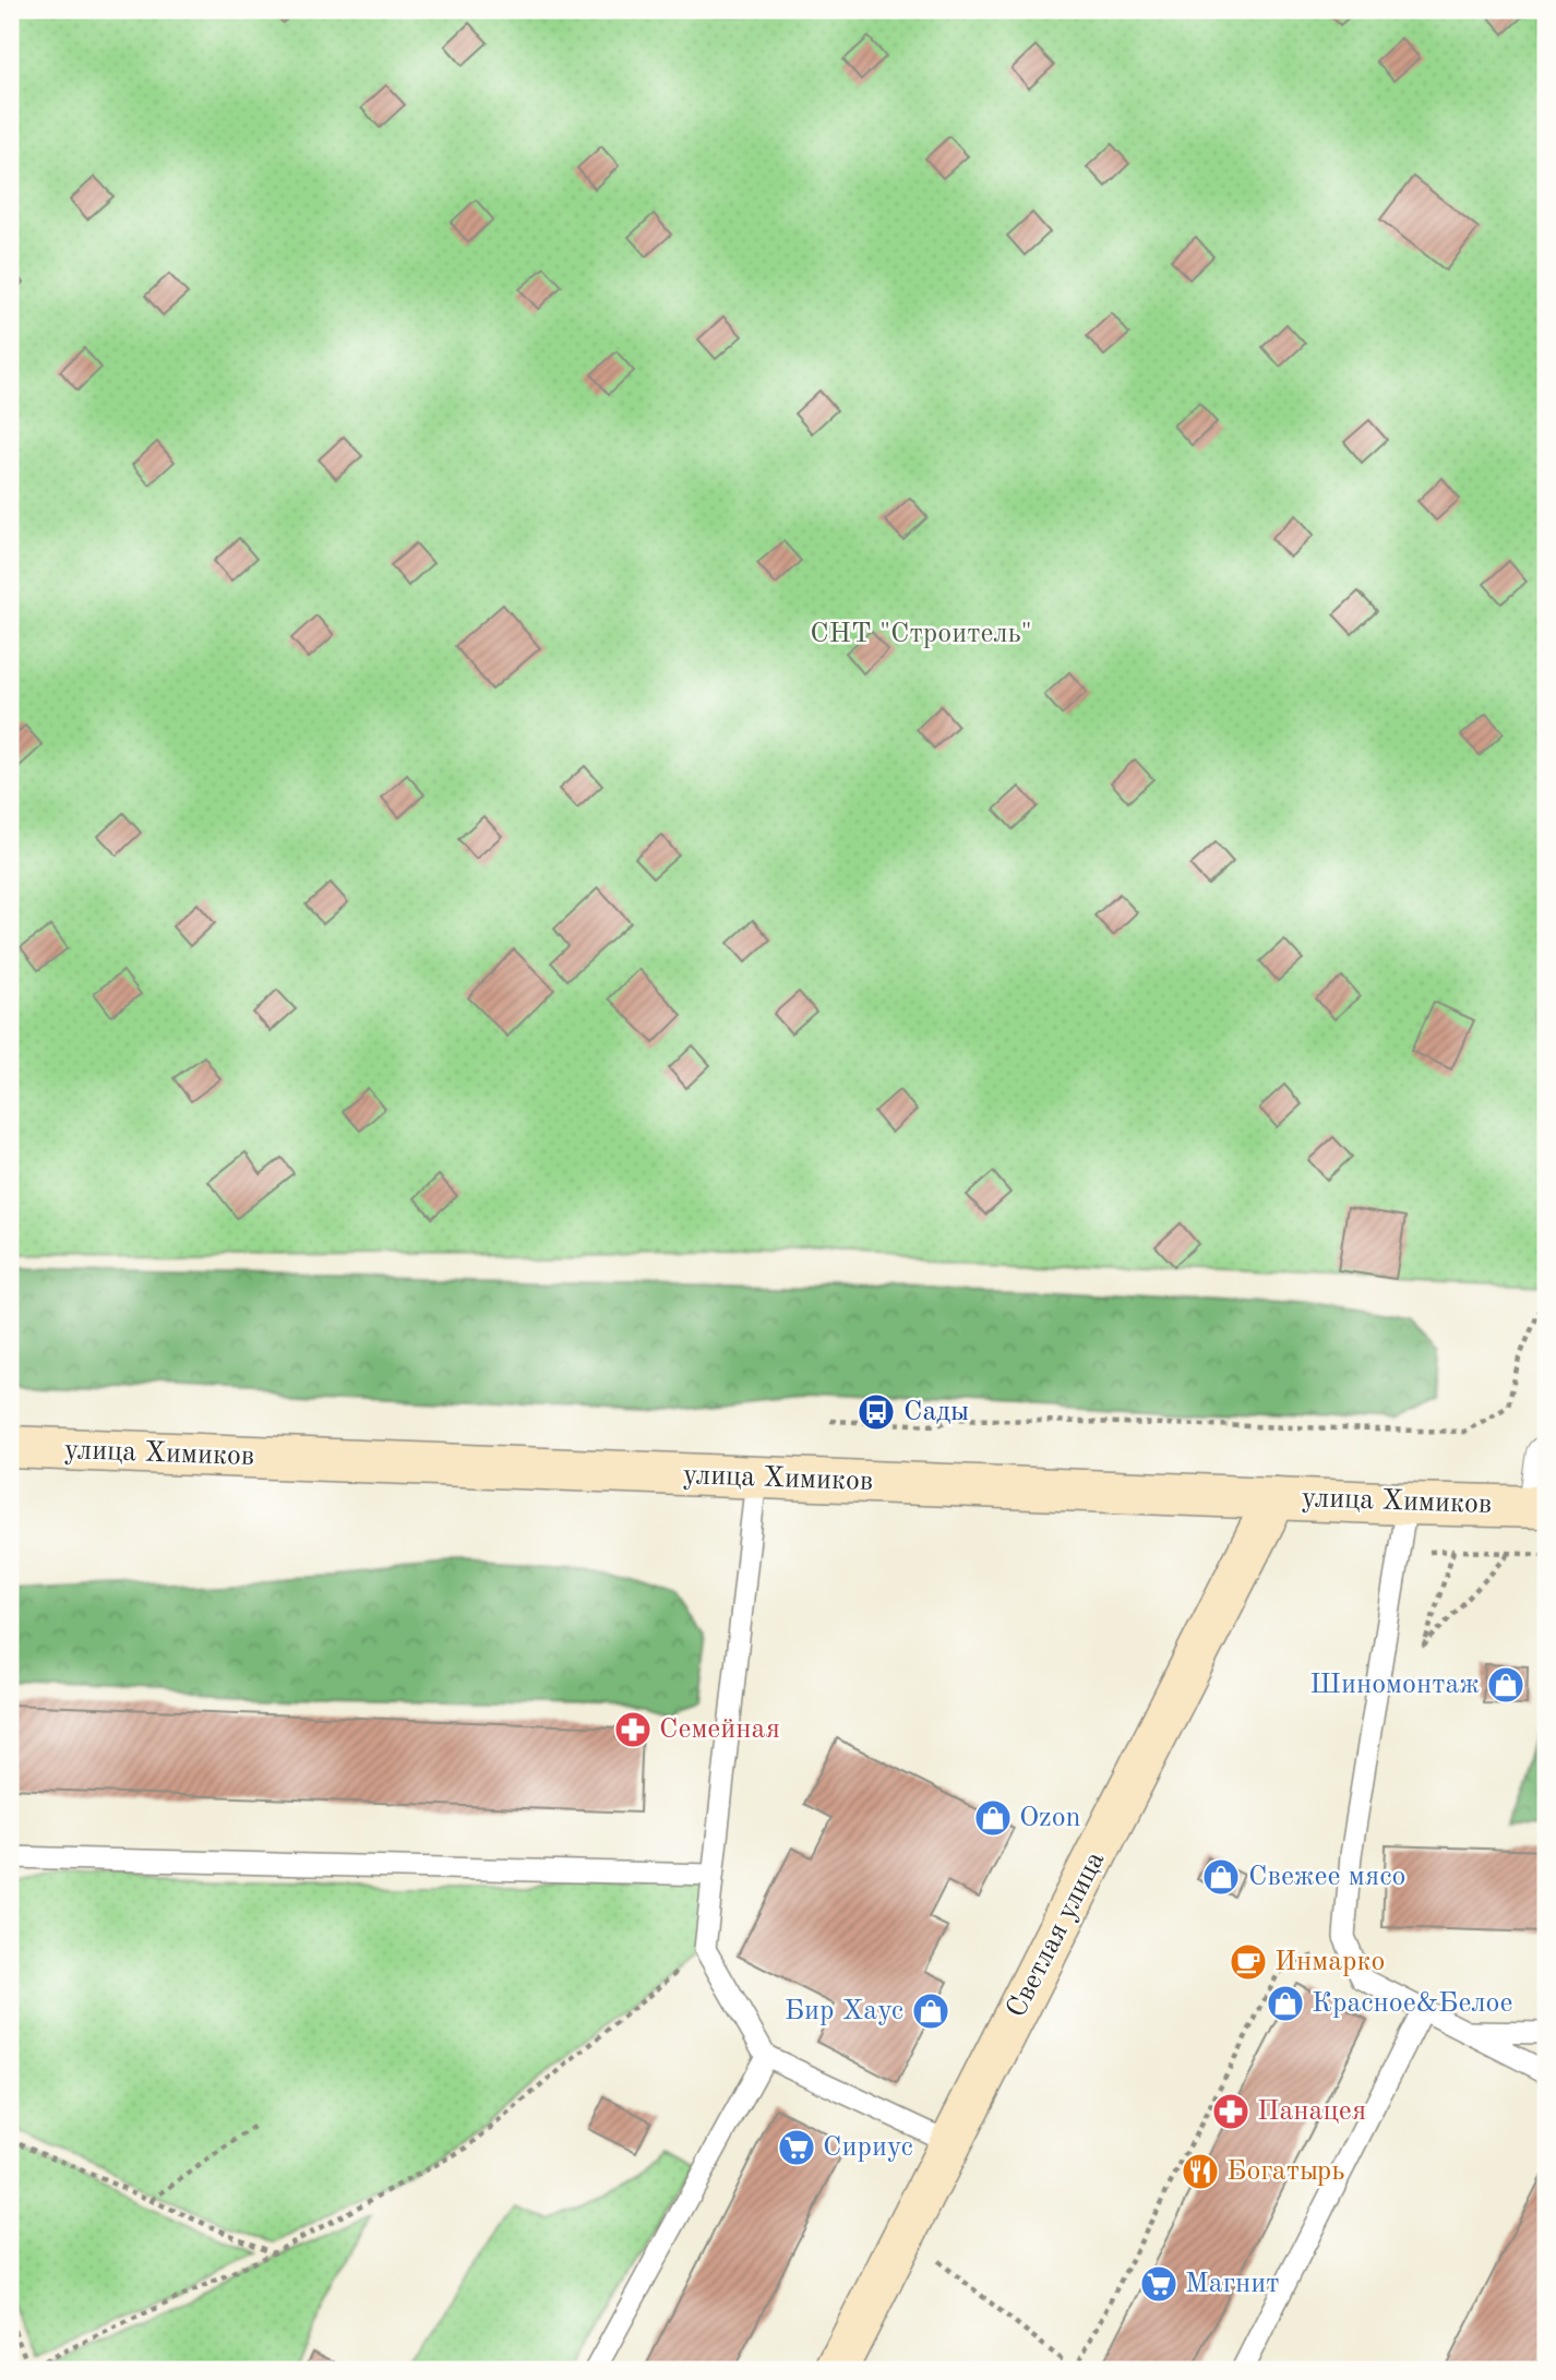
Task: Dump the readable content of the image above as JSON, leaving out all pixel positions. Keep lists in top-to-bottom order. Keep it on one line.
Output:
{"streets":{"main road":["улица Химиков","Светлая улица"]},"crossings":[["улица Химиков","Светлая улица"]],"parks":["СНТ \"Строитель\""],"places":{"bus stop":["Сады"],"shop":["Шиномонтаж","Ozon","Свежее мясо","Красное&Белое","Бир Хаус"],"pharmacy":["Семейная","Панацея"],"cafe":["Инмарко"],"supermarket":["Сириус","Магнит"],"restaurant":["Богатырь"]}}
